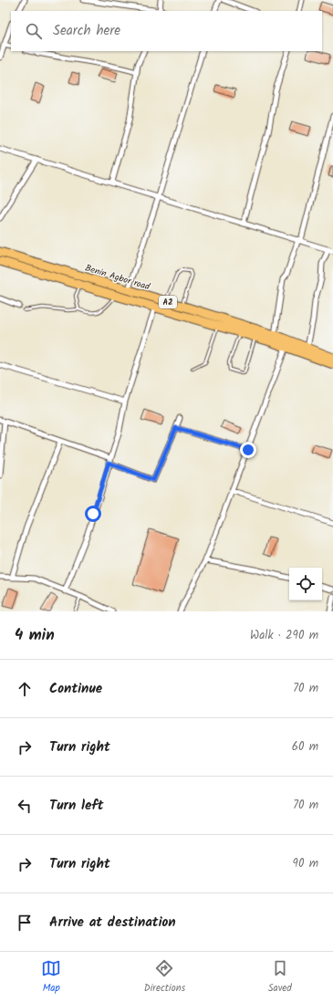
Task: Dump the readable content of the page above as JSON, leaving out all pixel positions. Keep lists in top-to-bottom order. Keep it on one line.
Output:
{"streets":{"highway":["Benin Agbor road","A2"]},"page":{"search":"Search here","heading":["4 min","Walk · 290 m"],"list":[["Continue","70 m"],["Turn right","60 m"],["Turn left","70 m"],["Turn right","90 m"],"Arrive at destination"],"nav":["Map","Directions","Saved"]}}
